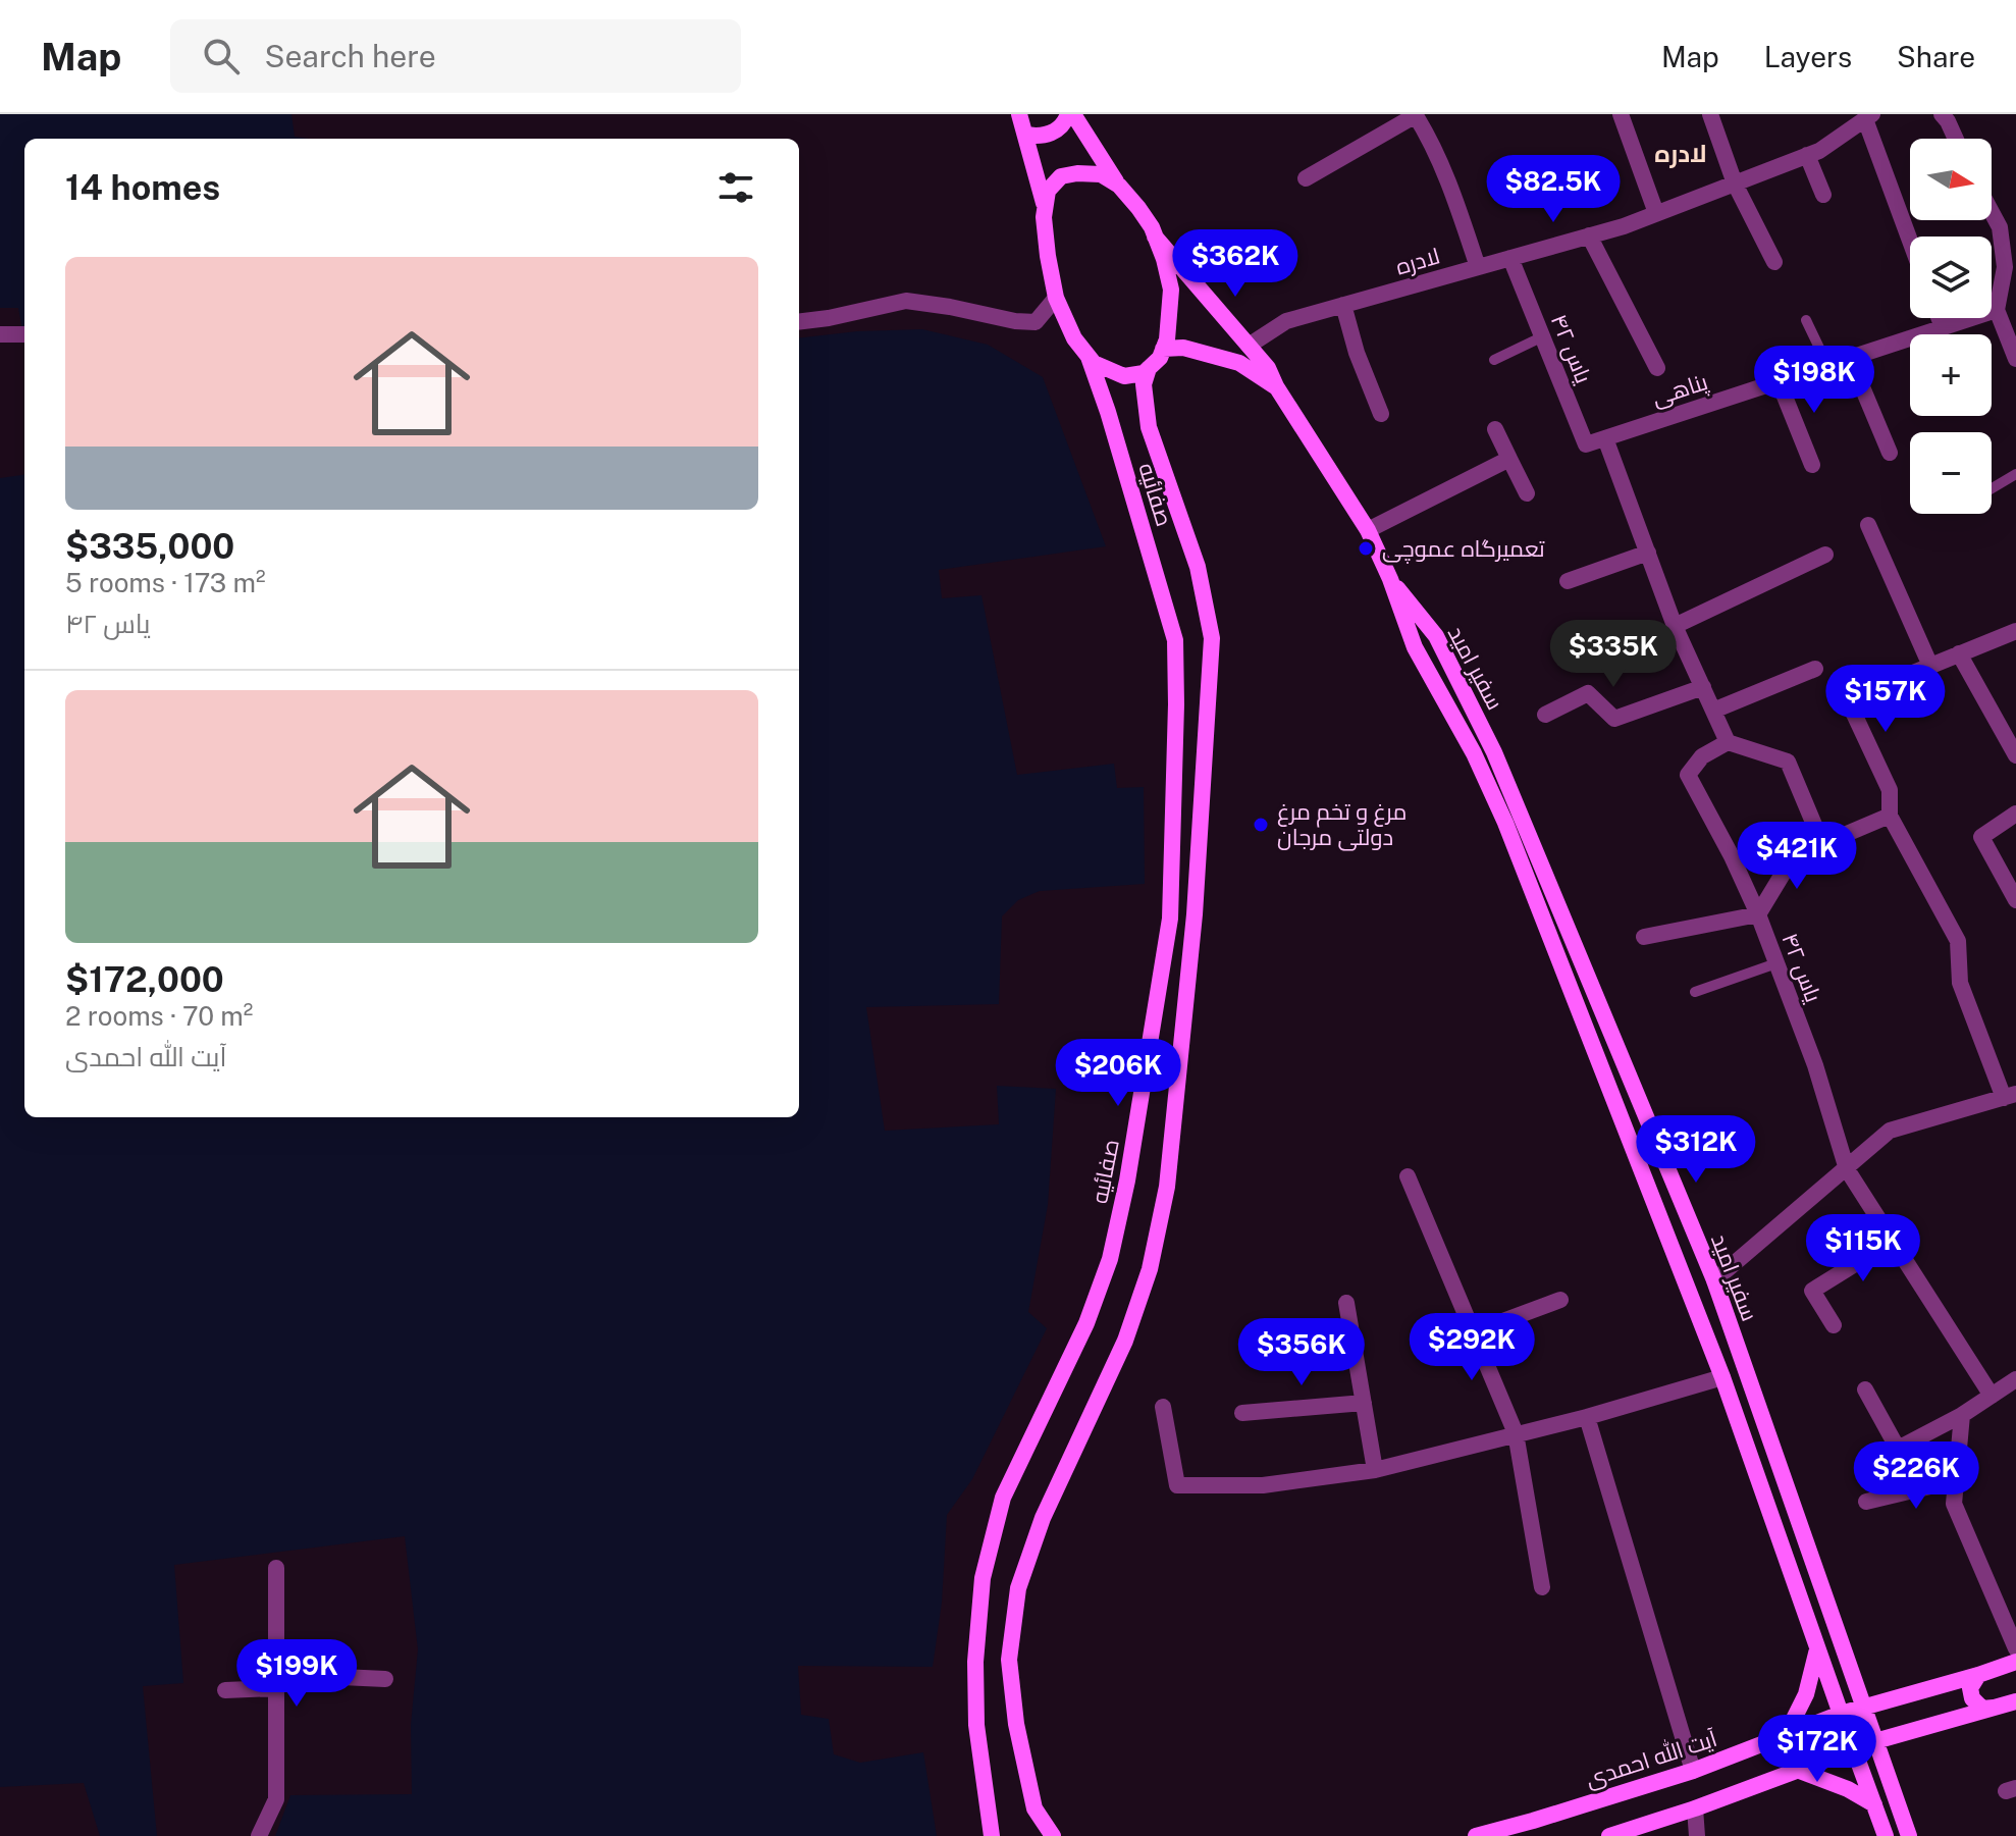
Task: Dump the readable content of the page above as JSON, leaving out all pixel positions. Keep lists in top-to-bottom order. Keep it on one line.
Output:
{"streets":{"street":["لادره","یاس ۴۲","پناهی","صفائیه","سفیر امید","آیت الله احمدی"]},"crossings":[["لادره","یاس ۴۲"],["لادره","سفیر امید"],["یاس ۴۲","پناهی"],["سفیر امید","آیت الله احمدی"]],"districts":["لادره"],"places":["تعمیرگاه عموچی","مرغ و تخم مرغ دولتی مرجان"],"north":"right","page":{"header":"Map","search":"Search here","nav":["Map","Layers","Share"],"map_buttons":["+","−"],"heading":"14 homes","price":["$82.5K","$362K","$198K","$335K","$157K","$421K","$206K","$312K","$115K","$292K","$356K","$226K","$199K","$172K"],"list":[{"name":"$335,000","note":"5 rooms · 173 m² · یاس ۴۲"},{"name":"$172,000","note":"2 rooms · 70 m² · آیت الله احمدی"}]}}
